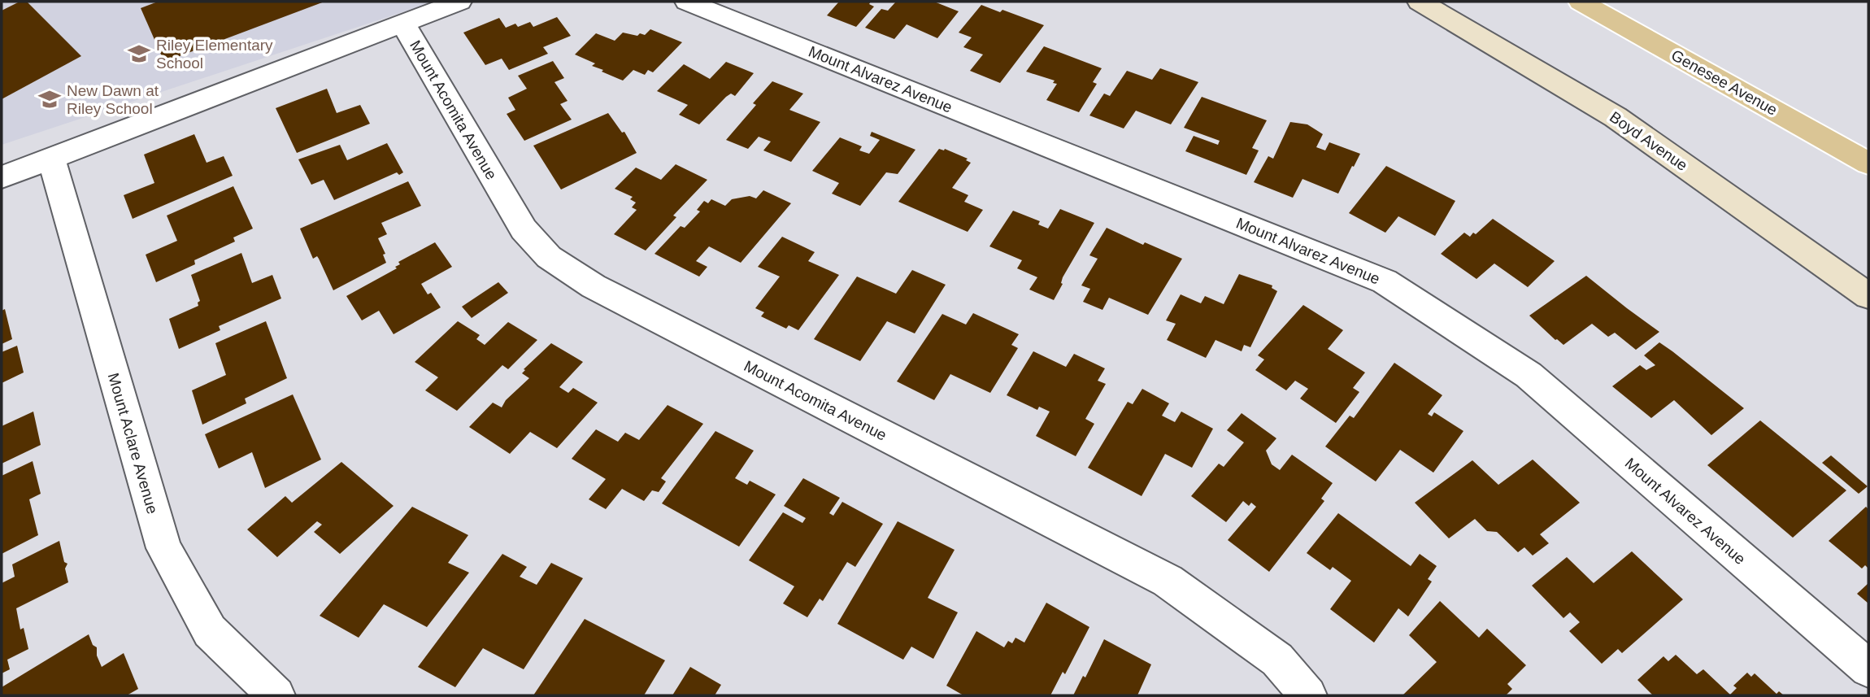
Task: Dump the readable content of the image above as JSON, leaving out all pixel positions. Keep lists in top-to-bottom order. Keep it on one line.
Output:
{"streets":{"main road":["Genesee Avenue"],"street":["Mount Alvarez Avenue","Mount Acomita Avenue","Boyd Avenue","Mount Aclare Avenue"]},"places":{"school or university":["Riley Elementary School","New Dawn at Riley School"]}}
